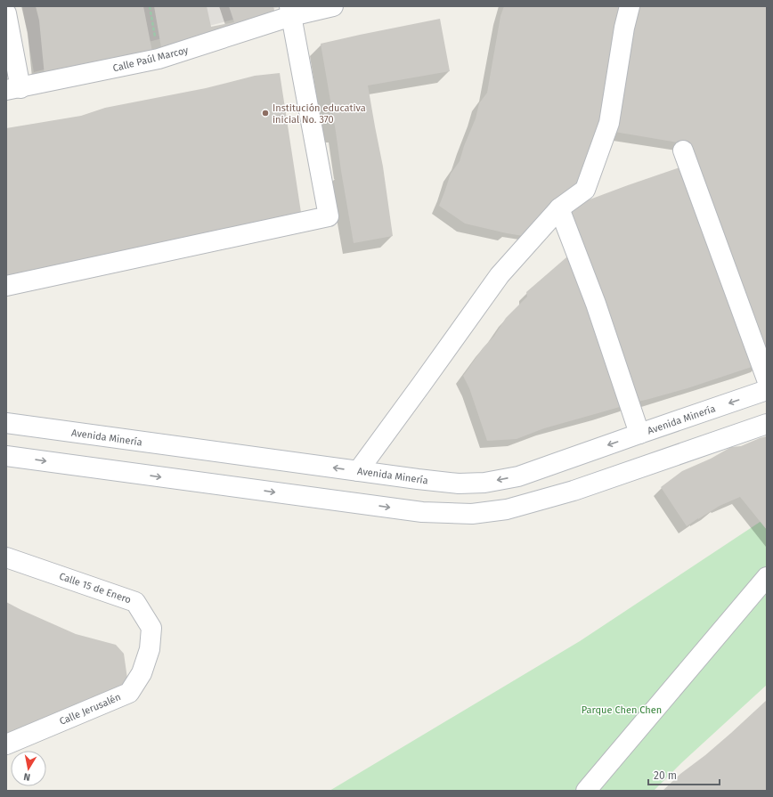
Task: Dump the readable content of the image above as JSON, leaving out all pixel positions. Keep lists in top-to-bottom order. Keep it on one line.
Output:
{"streets":{"street":["Calle Paúl Marcoy","Avenida Minería","Calle 15 de Enero","Calle Jerusalén"]},"crossings":[["Calle 15 de Enero","Calle Jerusalén"]],"parks":["Parque Chen Chen"],"places":["Institución educativa inicial No. 370"],"scale_bar":"20 m","north":"bottom"}
